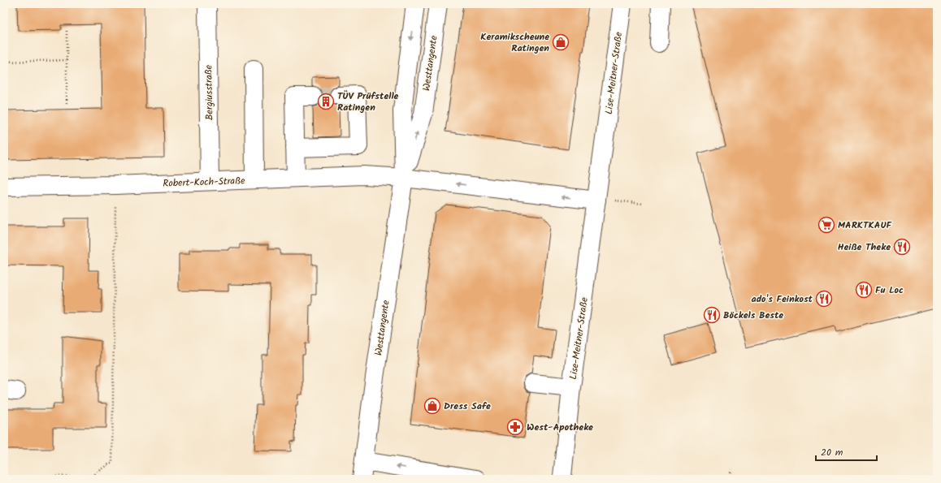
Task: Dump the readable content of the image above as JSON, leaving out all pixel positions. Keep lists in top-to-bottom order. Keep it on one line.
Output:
{"streets":{"street":["Westtangente","Lise-Meitner-Straße","Bergiusstraße","Robert-Koch-Straße"]},"crossings":[["Westtangente","Robert-Koch-Straße"],["Bergiusstraße","Robert-Koch-Straße"]],"places":{"shop":["Keramikscheune Ratingen","Dress Safe"],"building":["TÜV Prüfstelle Ratingen"],"supermarket":["MARKTKAUF"],"restaurant":["Heiße Theke","Fu Loc","ado's Feinkost","Böckels Beste"],"pharmacy":["West-Apotheke"]},"scale_bar":"20 m"}
